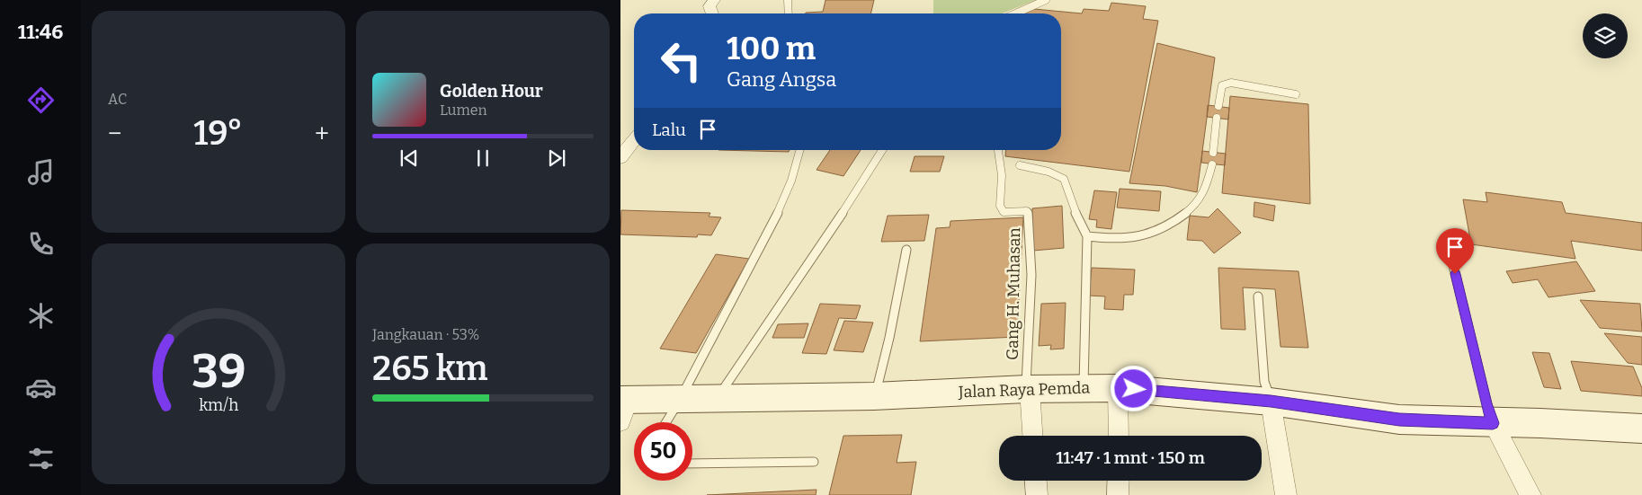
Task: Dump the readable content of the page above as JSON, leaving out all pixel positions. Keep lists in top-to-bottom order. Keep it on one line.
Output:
{"streets":{"main road":["Jalan Raya Pemda"],"lane":["Gang H. Muhasan"]},"crossings":[["Gang H. Muhasan","Jalan Raya Pemda"]],"page":{"tabs":"11:46","tile":["AC",["Jangkauan · 53%","265 km"]],"turn":["100 m","Gang Angsa"],"song":["Golden Hour","Lumen"],"then":"Lalu","heat":["−","19°","+"],"limit":"50","trip":"11:47 · 1 mnt · 150 m","gauge":["39","km/h"]}}
